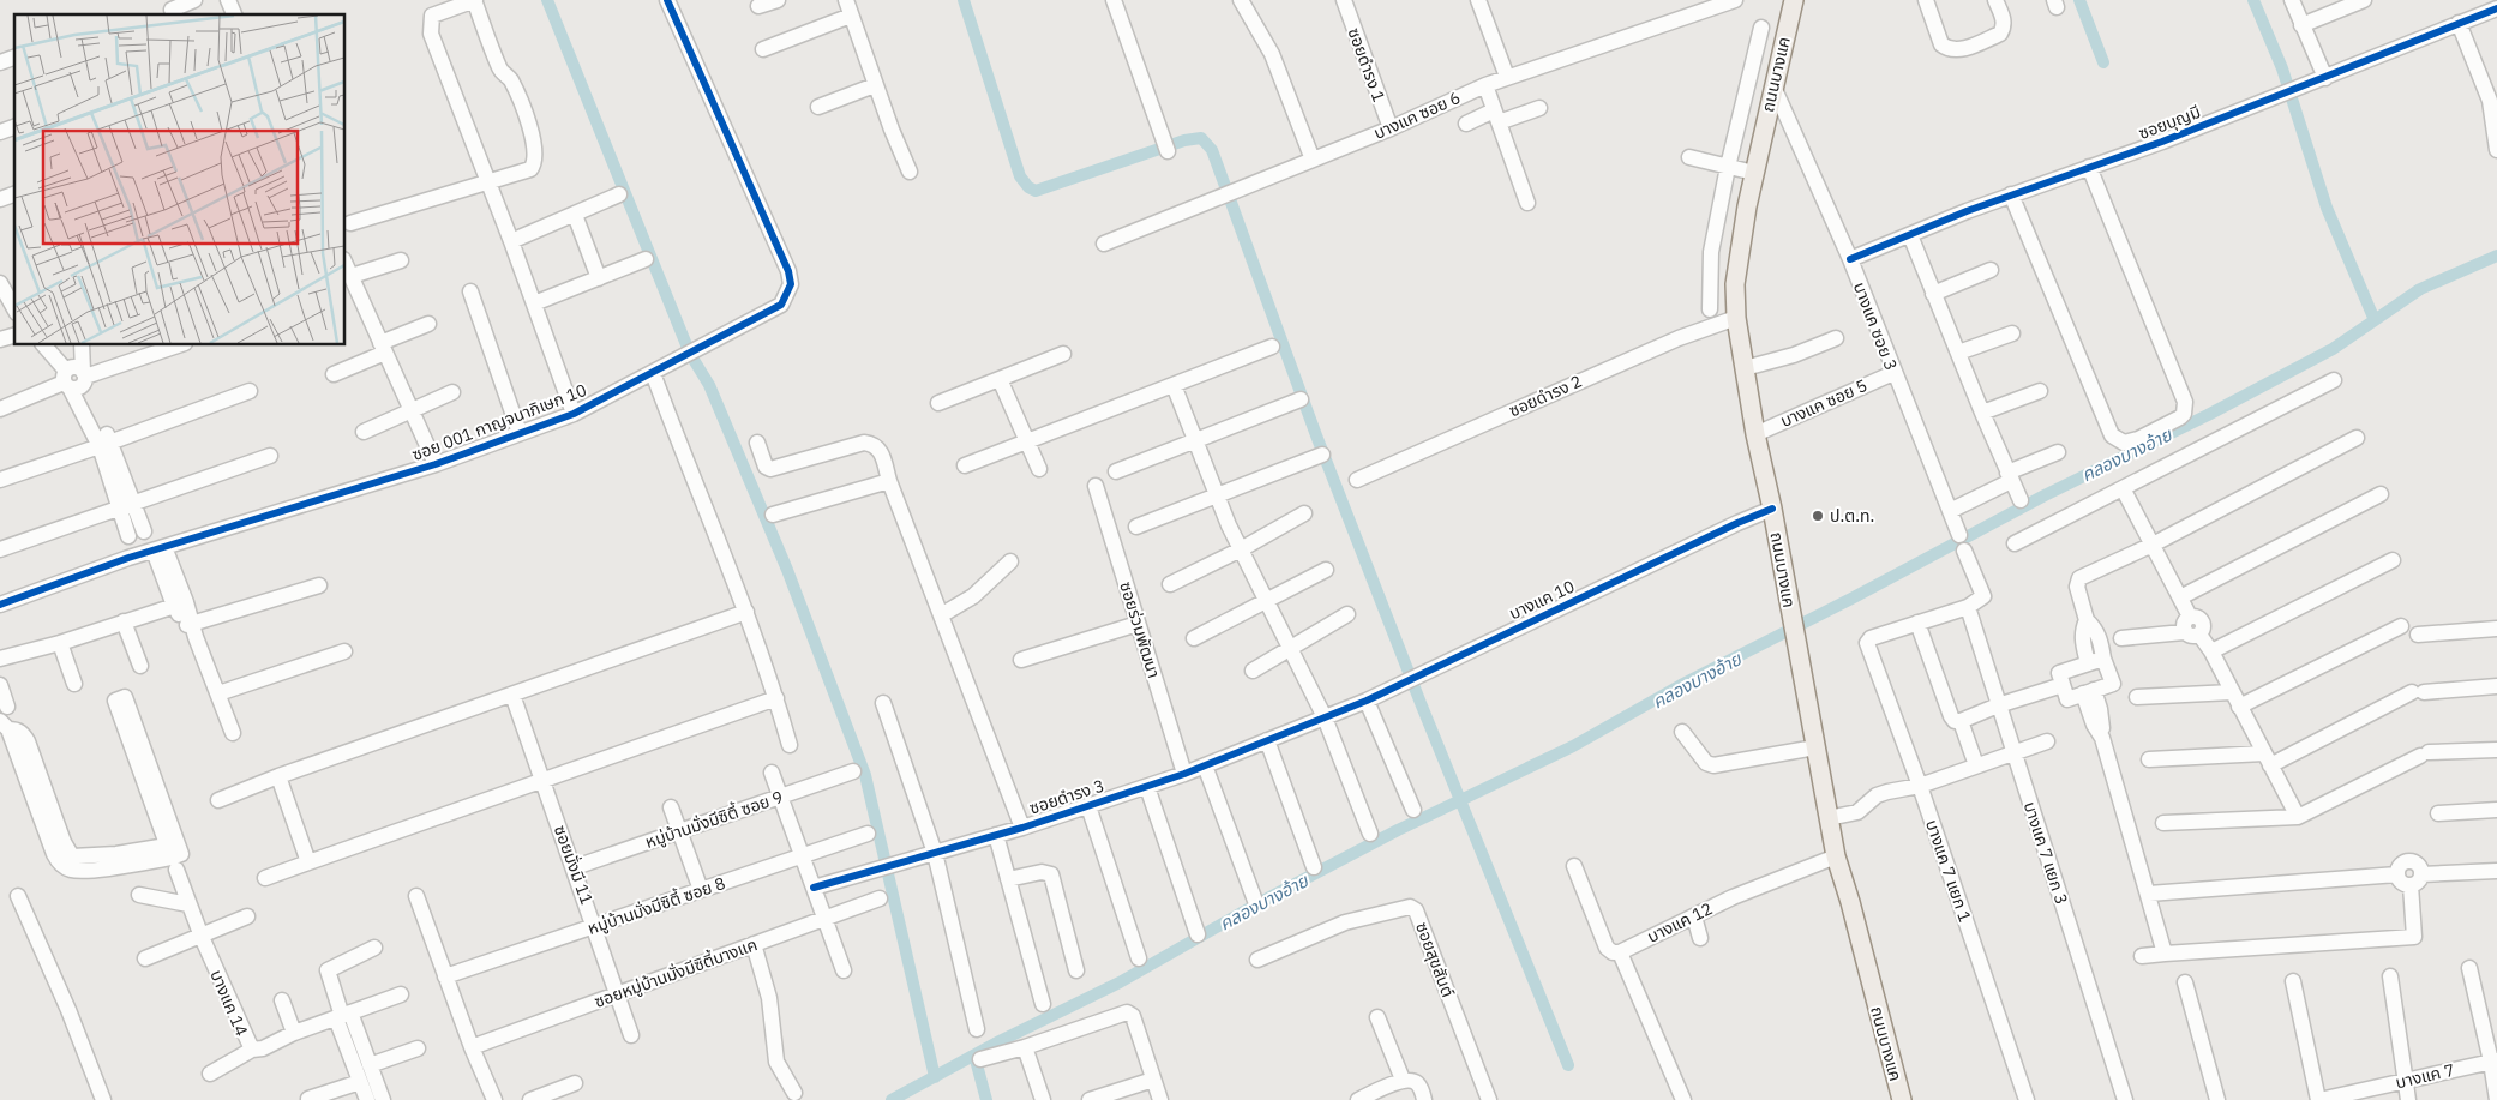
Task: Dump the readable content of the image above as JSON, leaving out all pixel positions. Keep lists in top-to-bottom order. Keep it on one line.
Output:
{"streets":{"main road":["ถนนบางแค"],"street":["ซอยดำรง 1","บางแค ซอย 6","ซอยบุญมี","บางแค ซอย 3","ซอยดำรง 2","บางแค ซอย 5","ซอย 001 กาญจนาภิเษก 10","บางแค 10","ซอยร่วมพัฒนา","ซอยดำรง 3","หมู่บ้านมั่งมีซิตี้ ซอย 9","บางแค 7 แยก 3","ซอยมั่งมี 11","บางแค 7 แยก 1","หมู่บ้านมั่งมีซิตี้ ซอย 8","บางแค 12","ซอยสุขสันต์","ซอยหมู่บ้านมั่งมีซิตี้บางแค","บางแค 14","บางแค 7"]},"crossings":[["ซอยดำรง 1","บางแค ซอย 6"],["ถนนบางแค","บางแค ซอย 3"],["ถนนบางแค","ซอยดำรง 2"],["ถนนบางแค","บางแค ซอย 5"],["ถนนบางแค","บางแค 10"],["ถนนบางแค","บางแค 12"],["ซอยบุญมี","บางแค ซอย 3"],["บางแค ซอย 3","บางแค ซอย 5"],["บางแค ซอย 3","บางแค 7 แยก 3"],["บางแค 10","ซอยดำรง 3"],["ซอยร่วมพัฒนา","ซอยดำรง 3"],["หมู่บ้านมั่งมีซิตี้ ซอย 9","ซอยมั่งมี 11"],["ซอยมั่งมี 11","หมู่บ้านมั่งมีซิตี้ ซอย 8"],["ซอยมั่งมี 11","ซอยหมู่บ้านมั่งมีซิตี้บางแค"]],"water":["คลองบางอ้าย"],"places":["ป.ต.ท."]}
